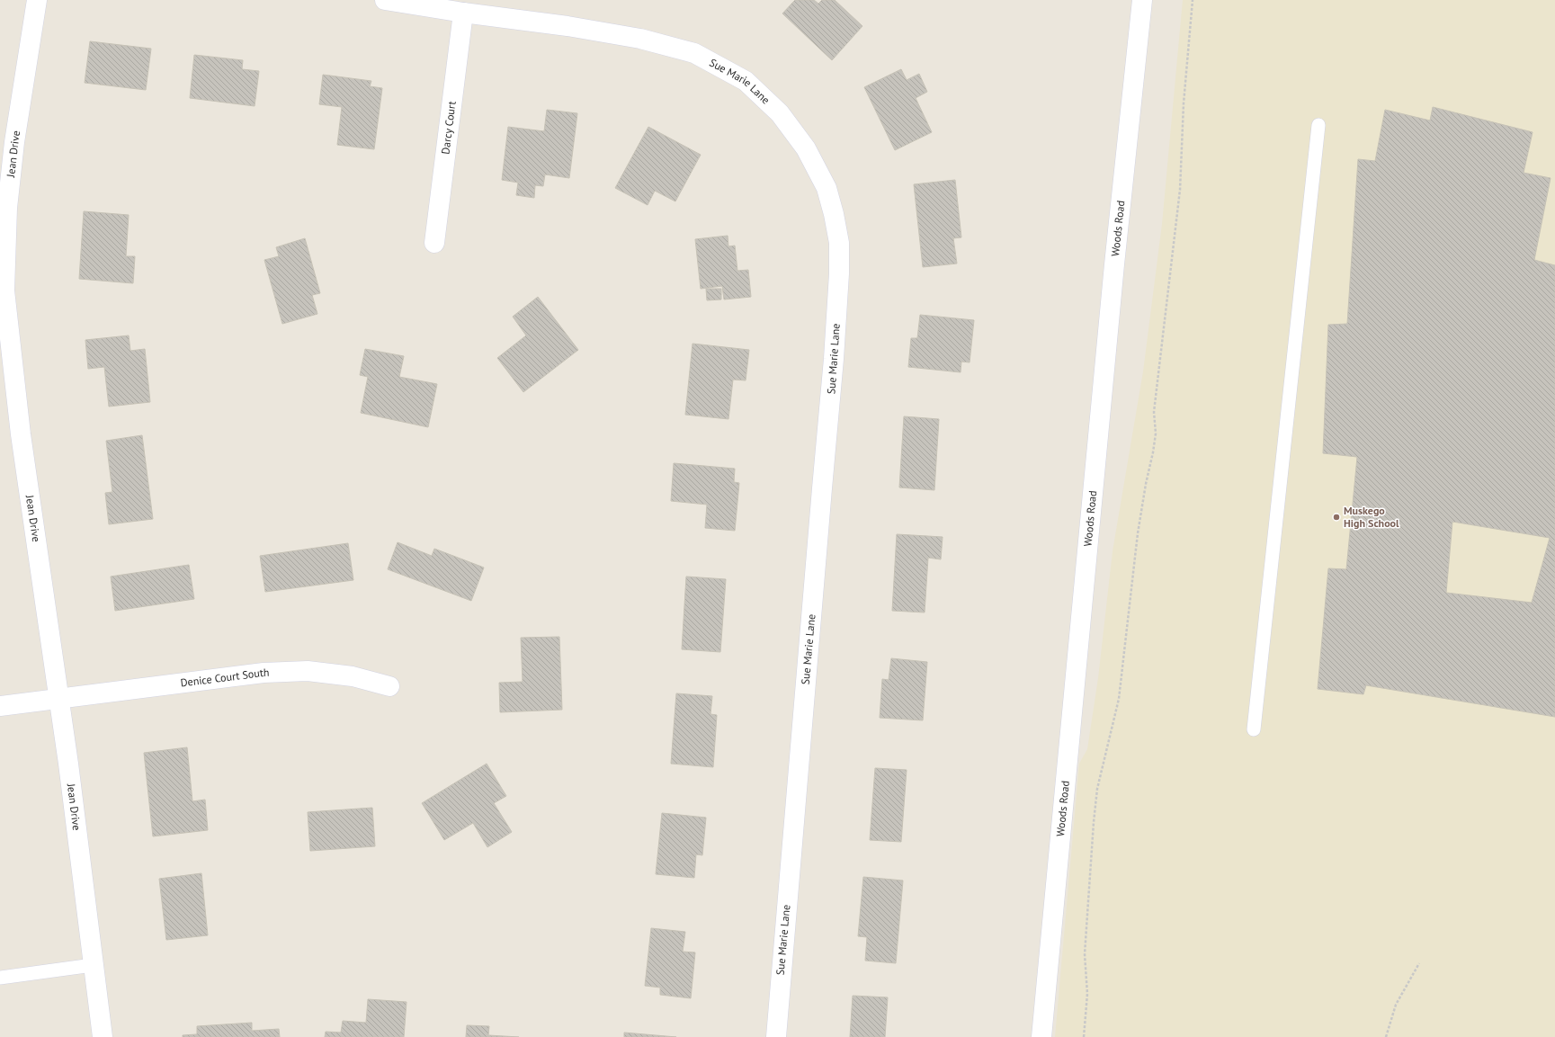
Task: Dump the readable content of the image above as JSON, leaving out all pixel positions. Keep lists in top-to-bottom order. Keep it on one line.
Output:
{"streets":{"street":["Sue Marie Lane","Darcy Court","Jean Drive","Woods Road","Denice Court South"]},"crossings":[["Sue Marie Lane","Darcy Court"],["Jean Drive","Denice Court South"]],"places":["Muskego High School"]}
